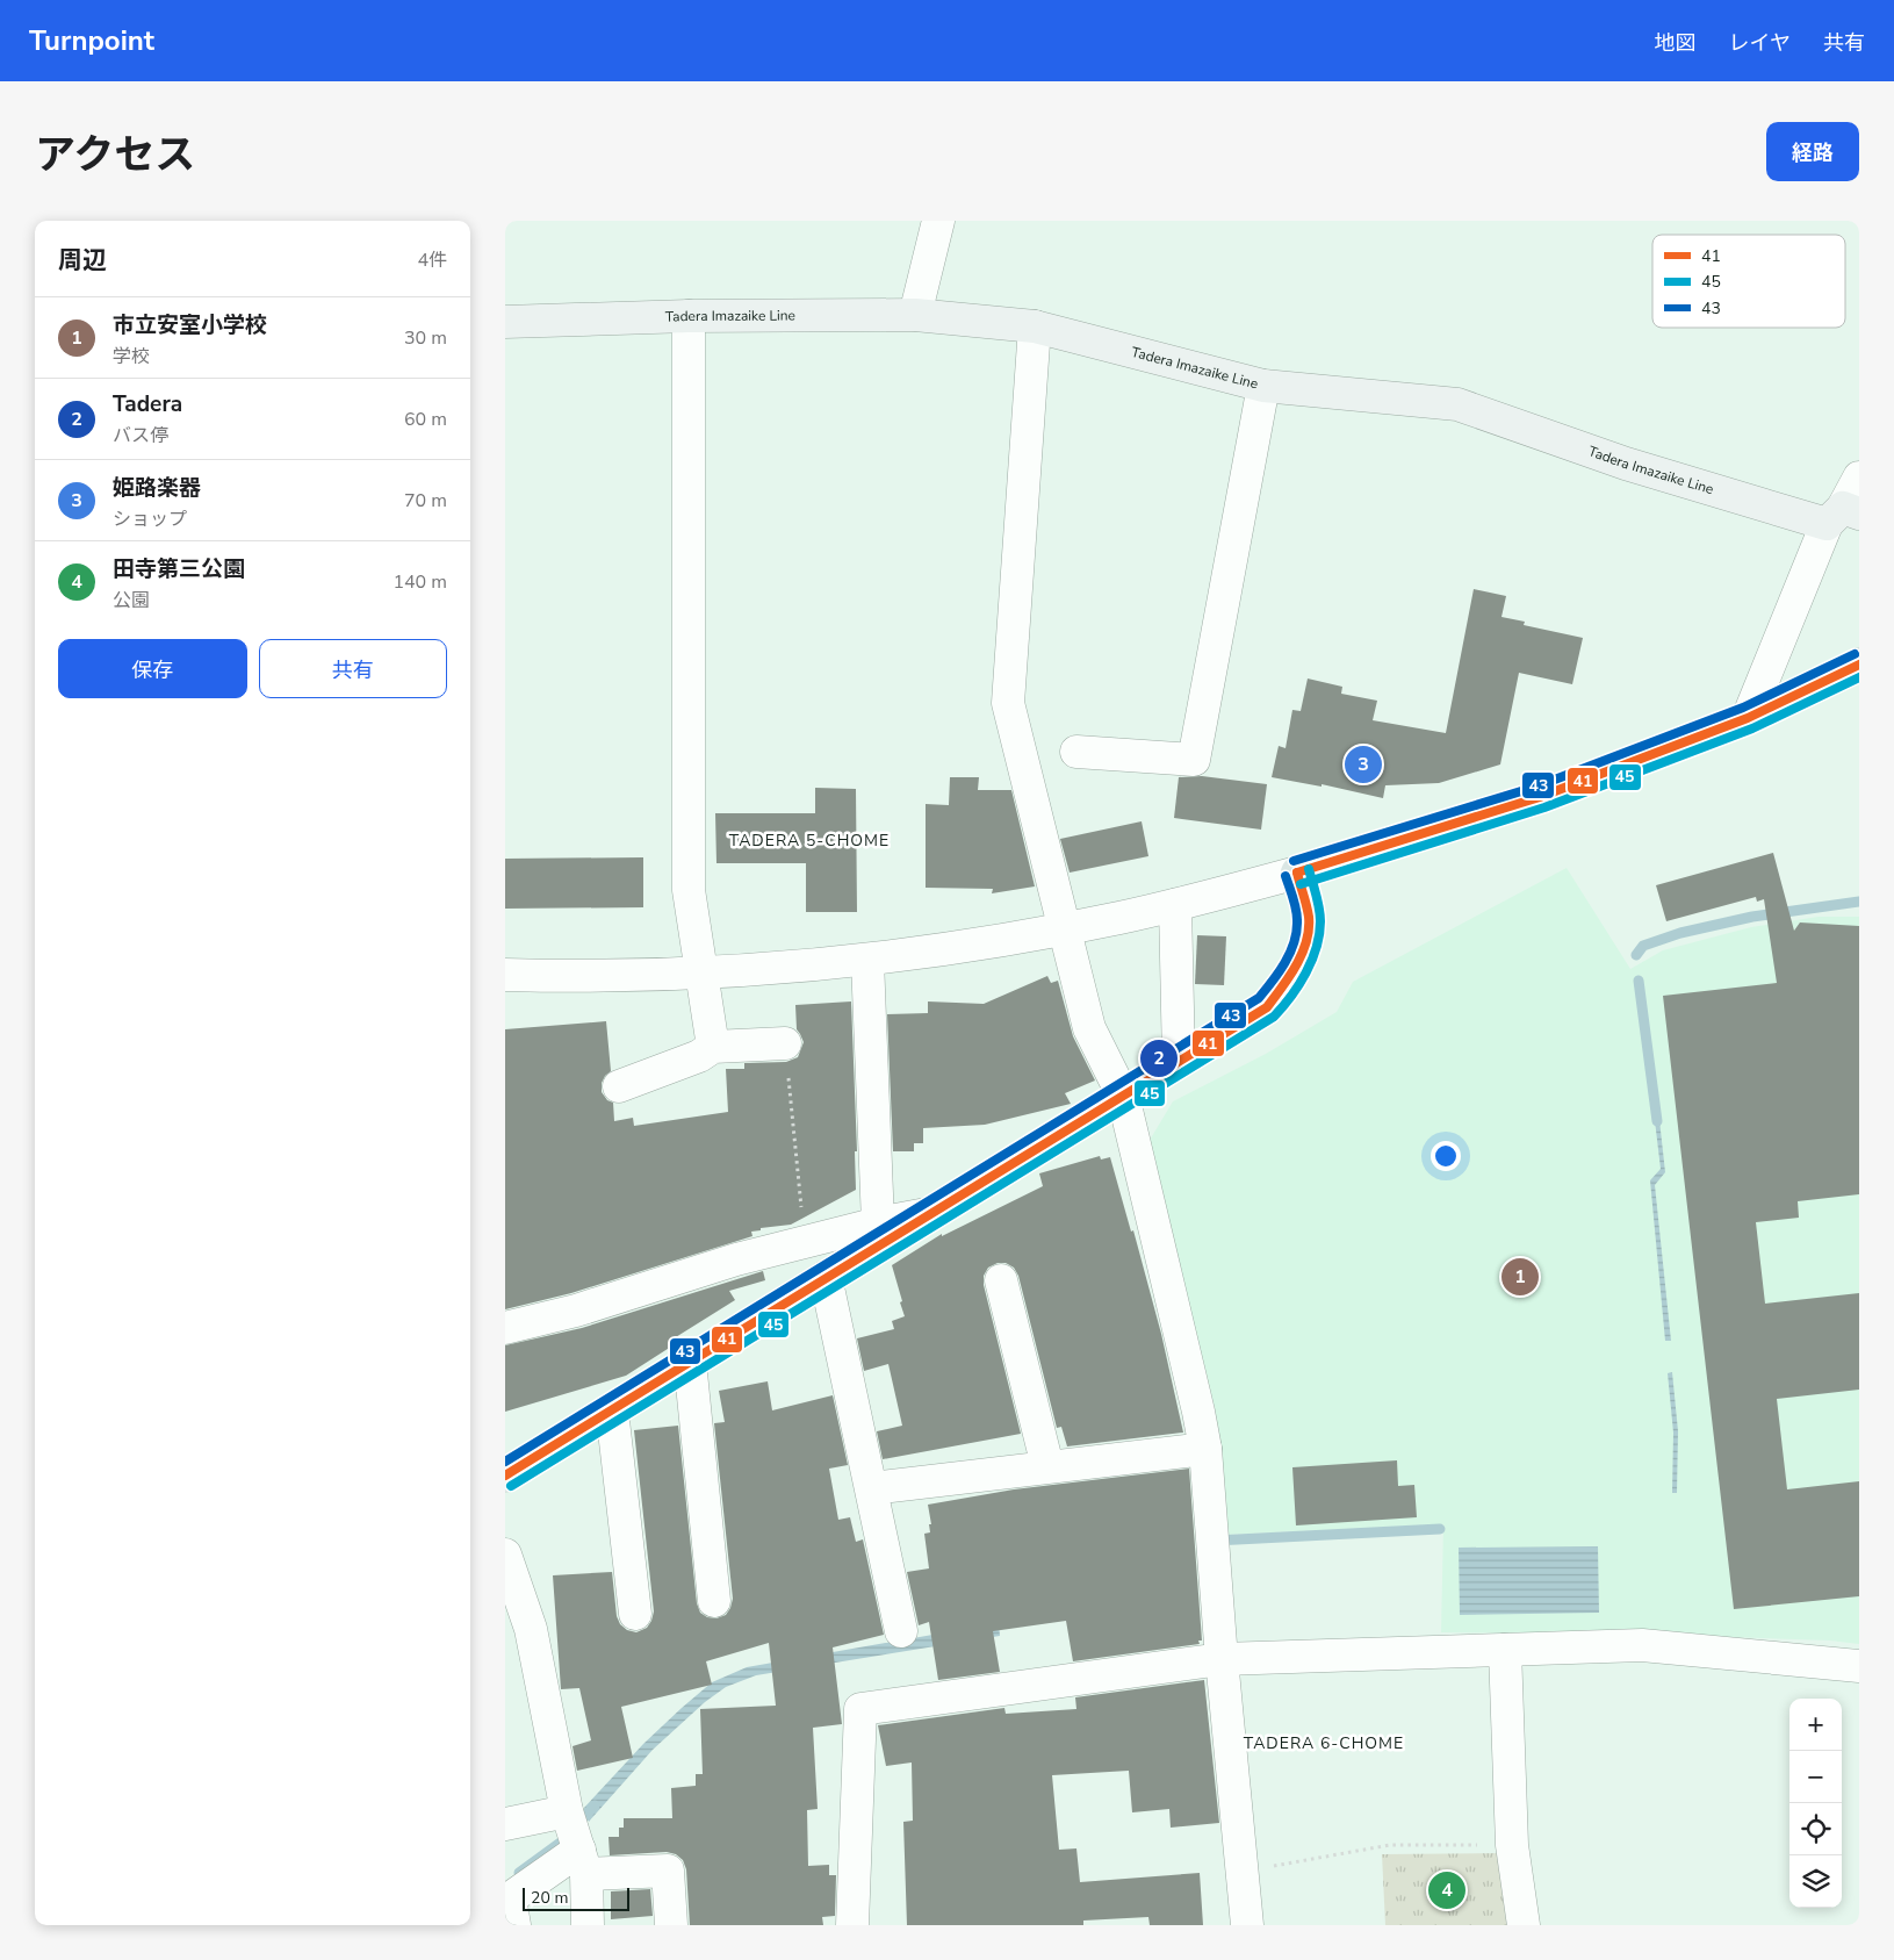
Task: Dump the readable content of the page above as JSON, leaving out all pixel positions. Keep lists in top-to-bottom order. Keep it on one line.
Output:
{"streets":{"main road":["Tadera Imazaike Line"]},"districts":["TADERA 5-CHOME","TADERA 6-CHOME"],"lines":["transit line 43","transit line 41","transit line 45"],"legend":["41","45","43"],"scale_bar":"20 m","page":{"header":"Turnpoint","nav":["地図","レイヤ","共有"],"title":"アクセス","buttons":["経路",["保存","共有"]],"heading":["周辺","4件"],"list":[{"mark":"1","name":"市立安室小学校","note":"学校","value":"30 m"},{"mark":"2","name":"Tadera","note":"バス停","value":"60 m"},{"mark":"3","name":"姫路楽器","note":"ショップ","value":"70 m"},{"mark":"4","name":"田寺第三公園","note":"公園","value":"140 m"}],"pins":["3","2","1","4"],"map_buttons":["+","−"],"scale":"20 m"}}
